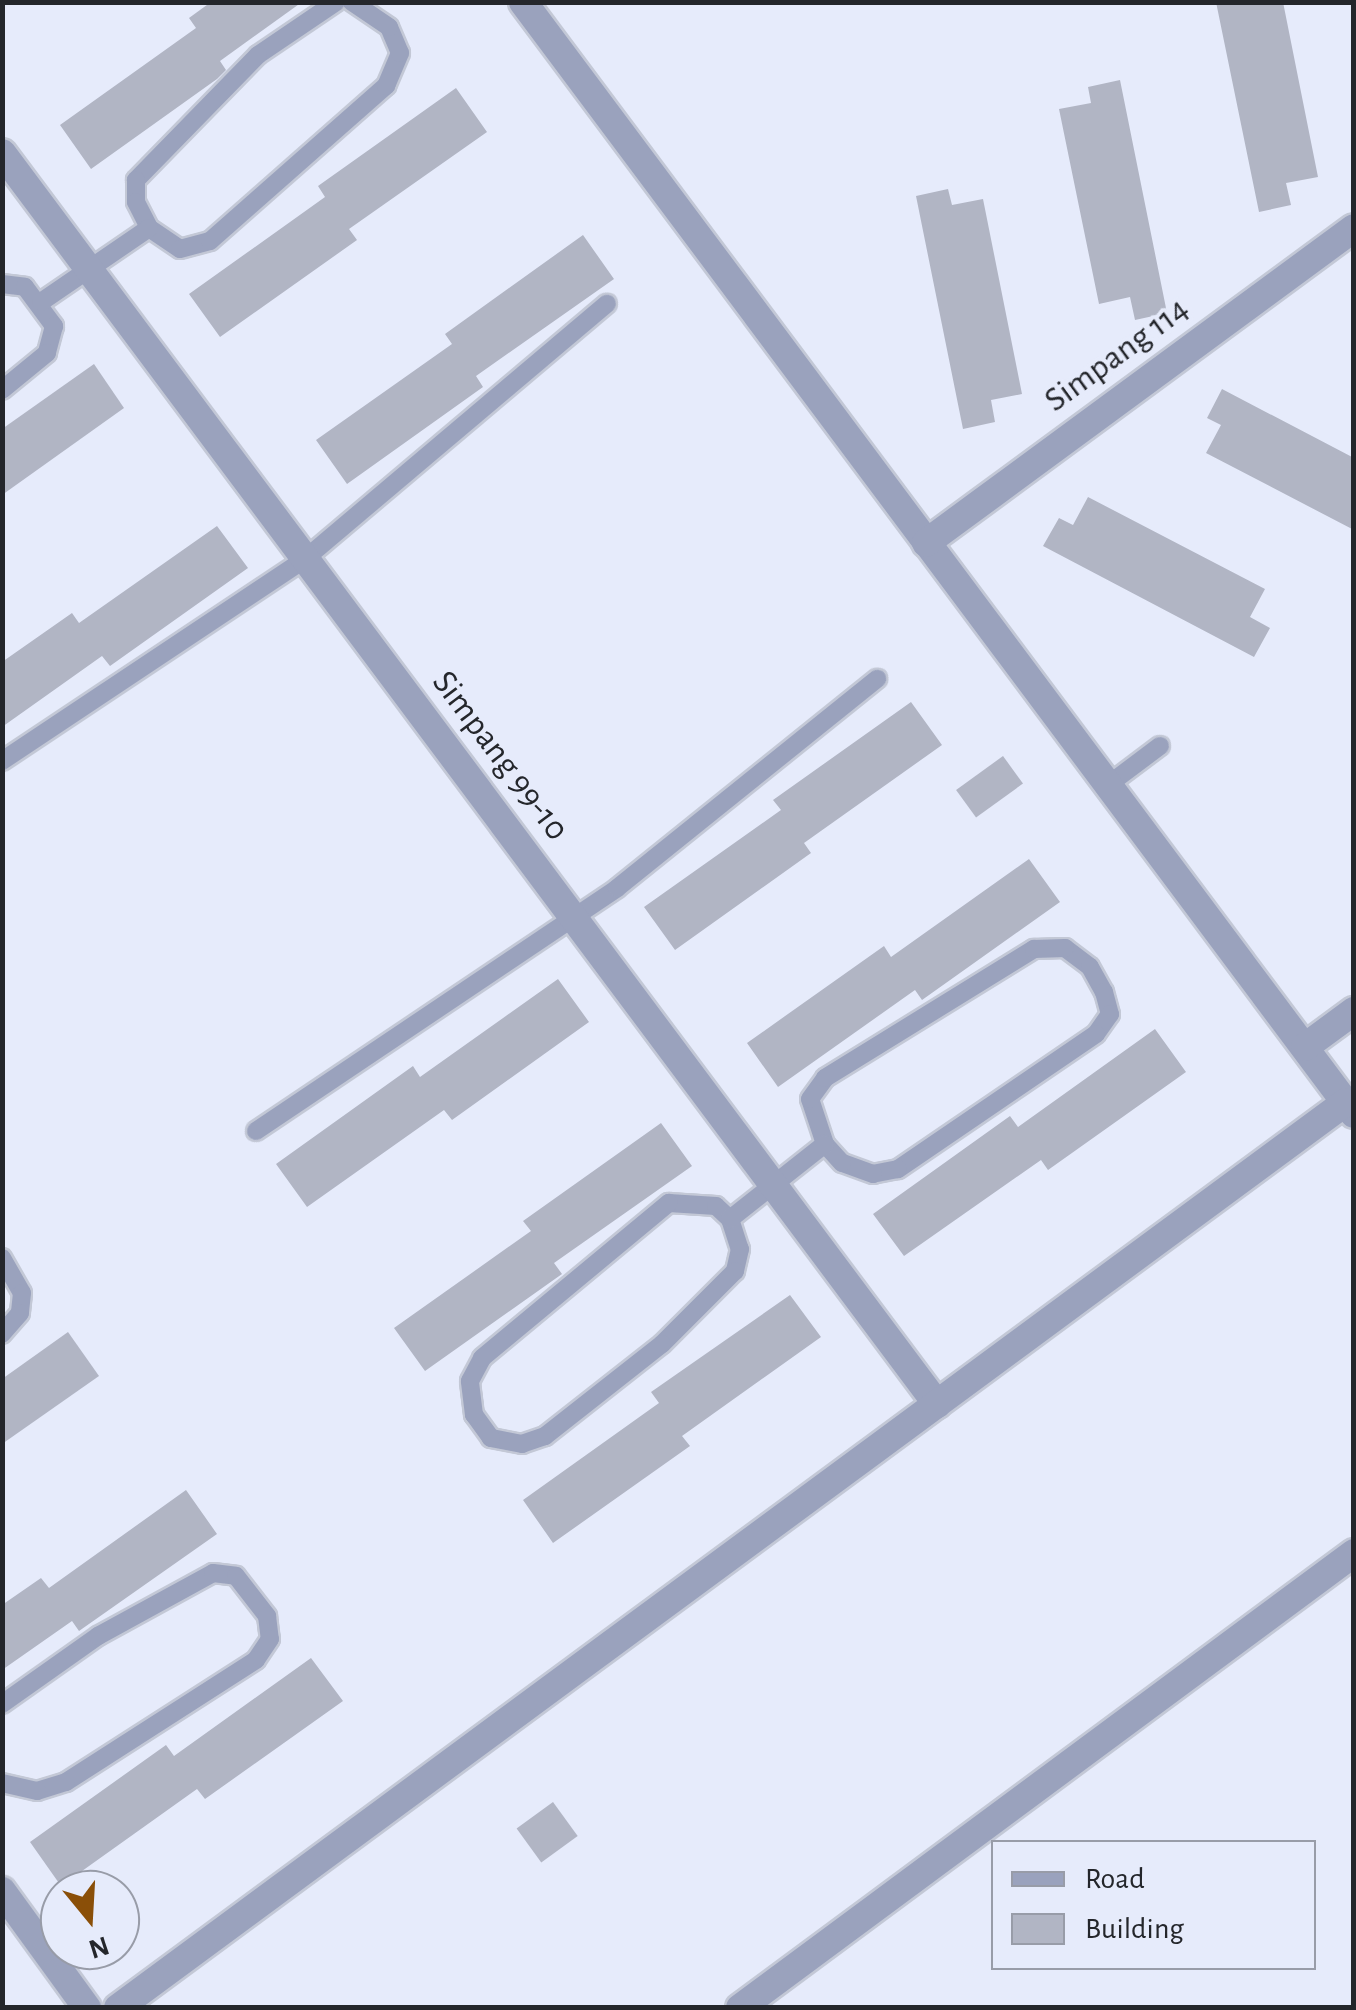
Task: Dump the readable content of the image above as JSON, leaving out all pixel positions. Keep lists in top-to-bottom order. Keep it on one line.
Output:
{"streets":{"street":["Simpang 114","Simpang 99-10"]},"legend":["Road","Building"],"north":"bottom"}
